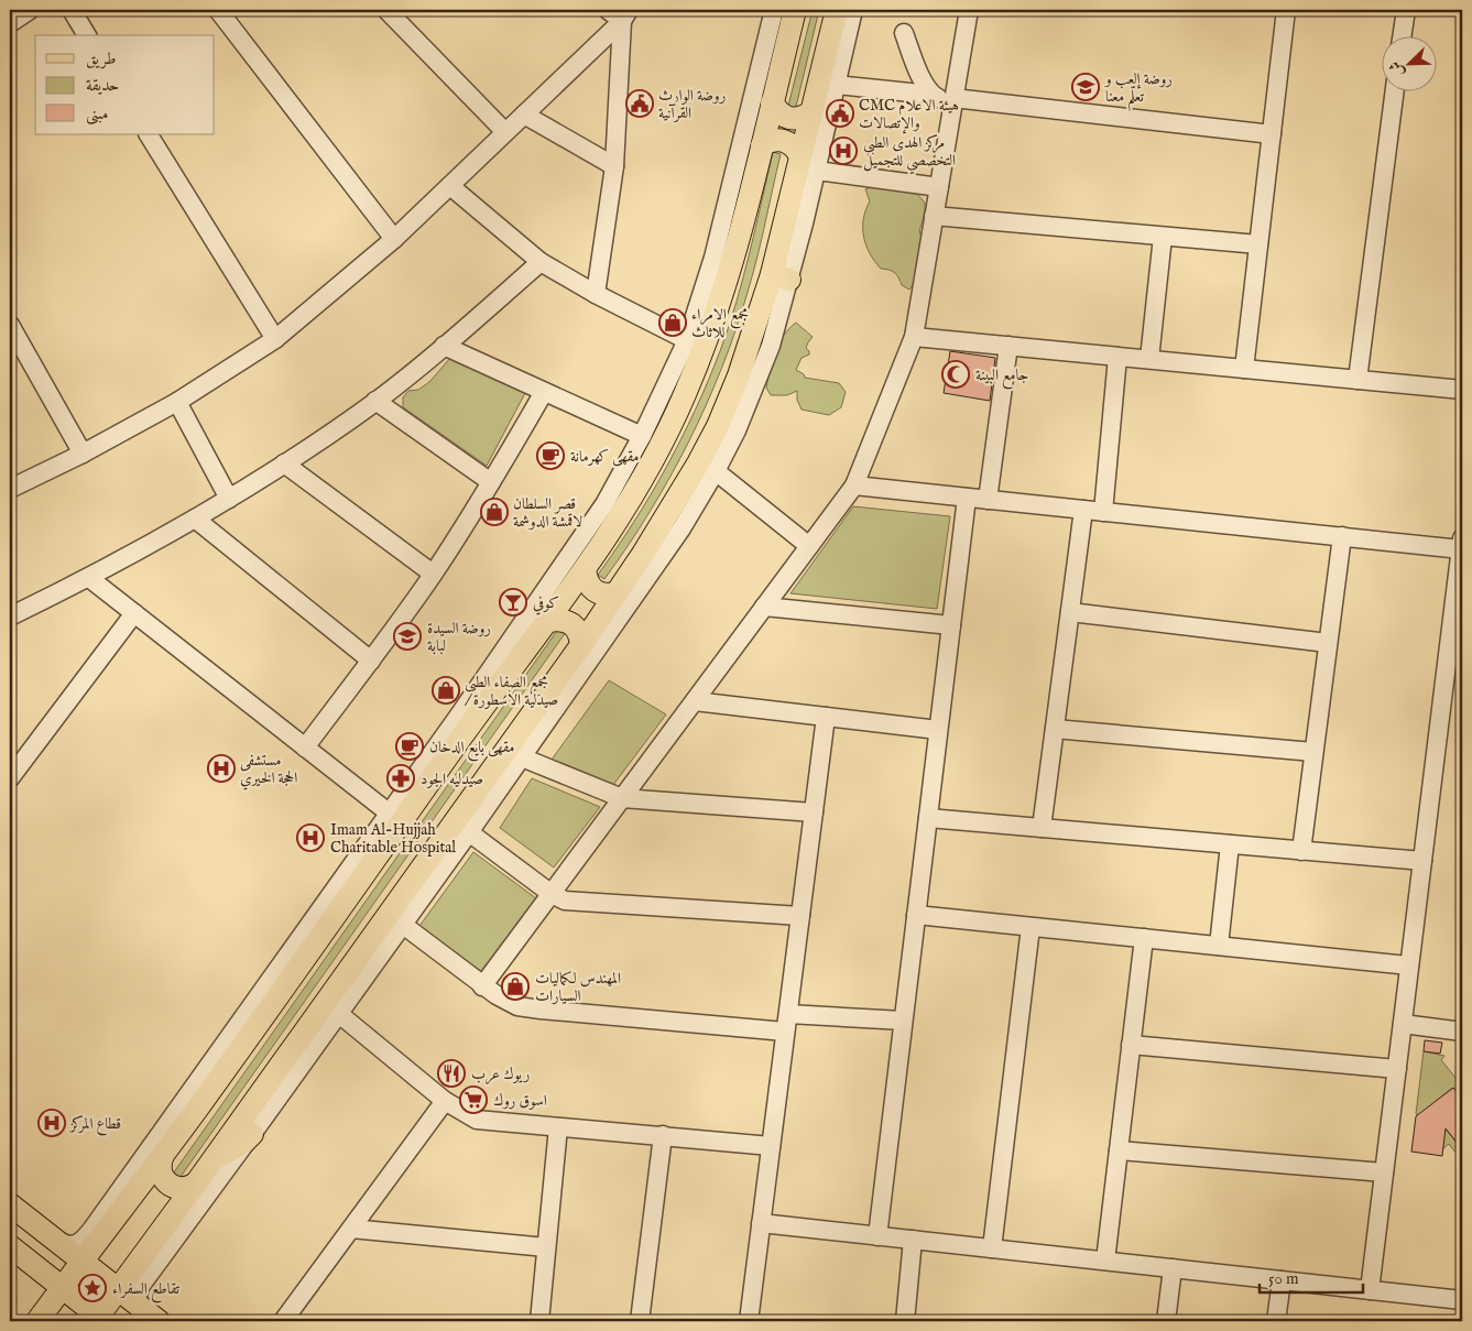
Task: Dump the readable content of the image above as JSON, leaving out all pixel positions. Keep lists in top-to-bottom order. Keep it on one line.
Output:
{"places":{"school or university":["روضة إلعب و تعلّم معنا","روضة السيدة لبابة"],"public building":["روضة الوارث القرآنية","CMC هيئة الاعلام والإتصالات"],"hospital":["مركز الهدى الطبي التخصصي للتجميل","مستشفى الحجة الخيري","Imam Al-Hujjah Charitable Hospital","قطاع المركز"],"shop":["مجمع الامراء للاثاث","قصر السلطان لاقمشة الدوشمة","مجمع الصفاء الطبي / صيدلية الاسطورة","المهندس لكماليات السيارات"],"mosque":["جامع البينة"],"cafe":["مقهى كهرمانة","مقهى بايع الدخان"],"bar":["كوفي"],"pharmacy":["صيدليه الجود"],"restaurant":["ريوك عرب"],"supermarket":["اسوق روك"],"place":["تقاطع السفراء"]},"legend":["طريق","حديقة","مبنى"],"scale_bar":"50 m","north":"bottom left"}
